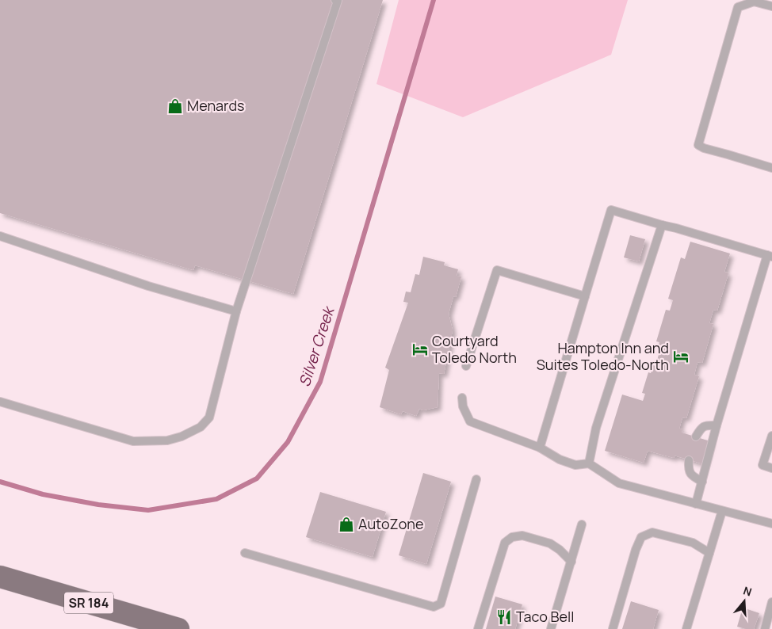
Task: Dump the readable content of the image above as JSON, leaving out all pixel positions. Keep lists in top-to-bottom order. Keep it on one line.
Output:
{"streets":{"main road":["SR 184"]},"water":["Silver Creek"],"places":{"shop":["Menards","AutoZone"],"hotel":["Courtyard Toledo North","Hampton Inn and Suites Toledo-North"],"restaurant":["Taco Bell"]},"north":"top"}
